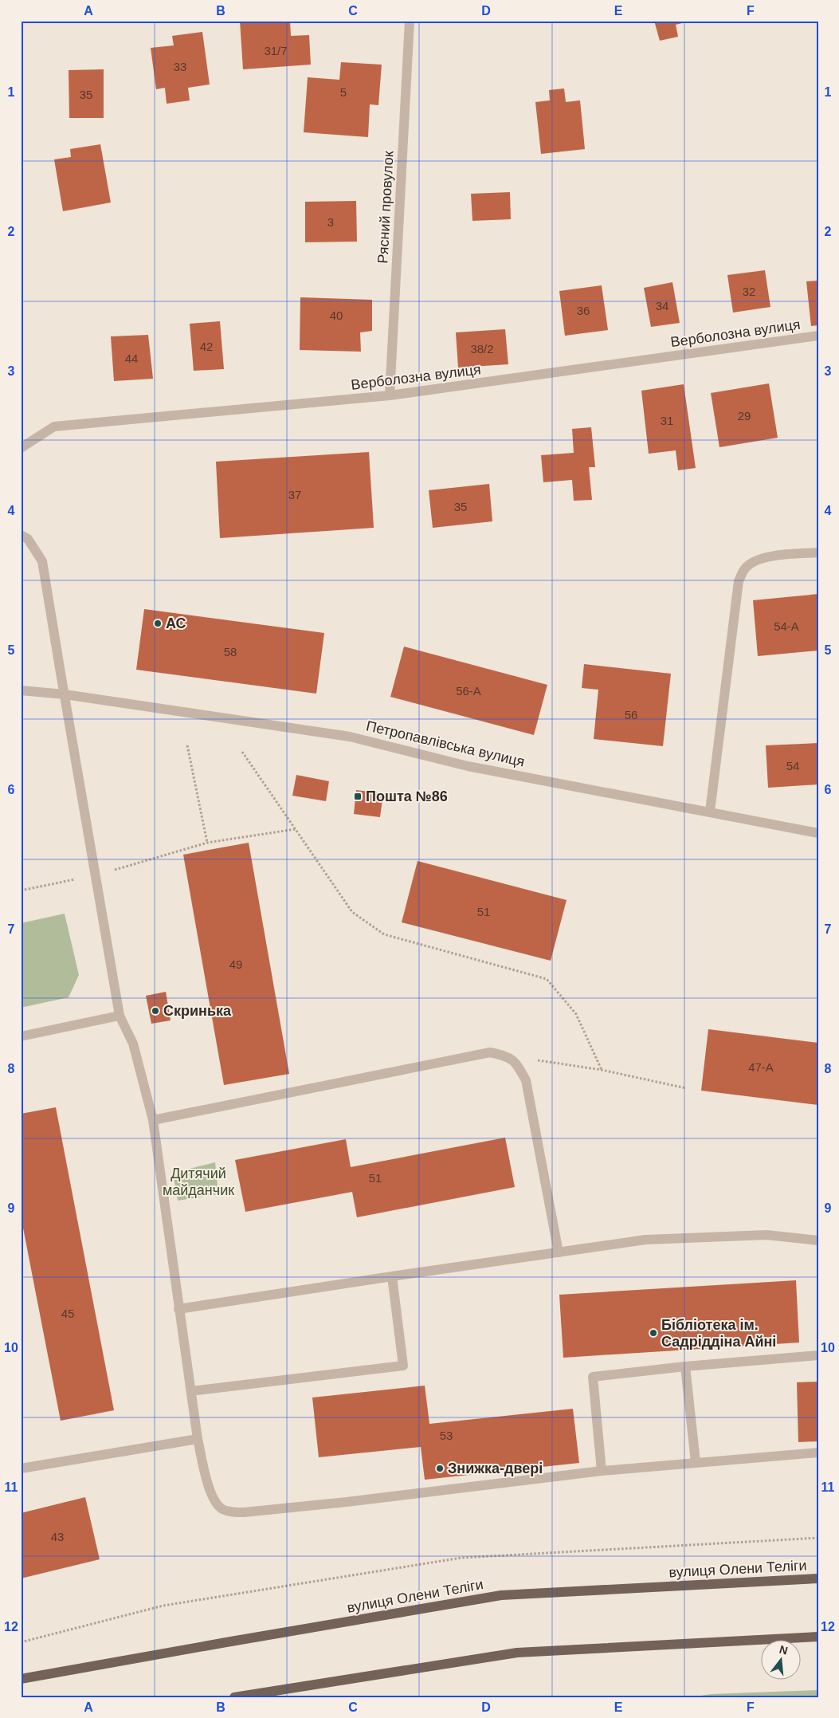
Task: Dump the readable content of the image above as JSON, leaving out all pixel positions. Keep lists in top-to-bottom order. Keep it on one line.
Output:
{"streets":{"main road":["вулиця Олени Теліги"],"street":["Рясний провулок","Верболозна вулиця","Петропавлівська вулиця"]},"crossings":[["Рясний провулок","Верболозна вулиця"]],"parks":["Дитячий майданчик"],"places":{"other":["АС","Скринька","Бібліотека ім. Садріддіна Айні","Знижка-двері"],"transit":["Пошта №86"]},"house_numbers":["31/7","33","5","35","3","32","34","36","40","42","38/2","44","29","31","37","35","54-А","58","56-А","56","54","51","49","47-А","51","45","53","43"],"north":"top","grid":{"columns":["A","B","C","D","E","F"],"rows":["1","2","3","4","5","6","7","8","9","10","11","12"]}}
